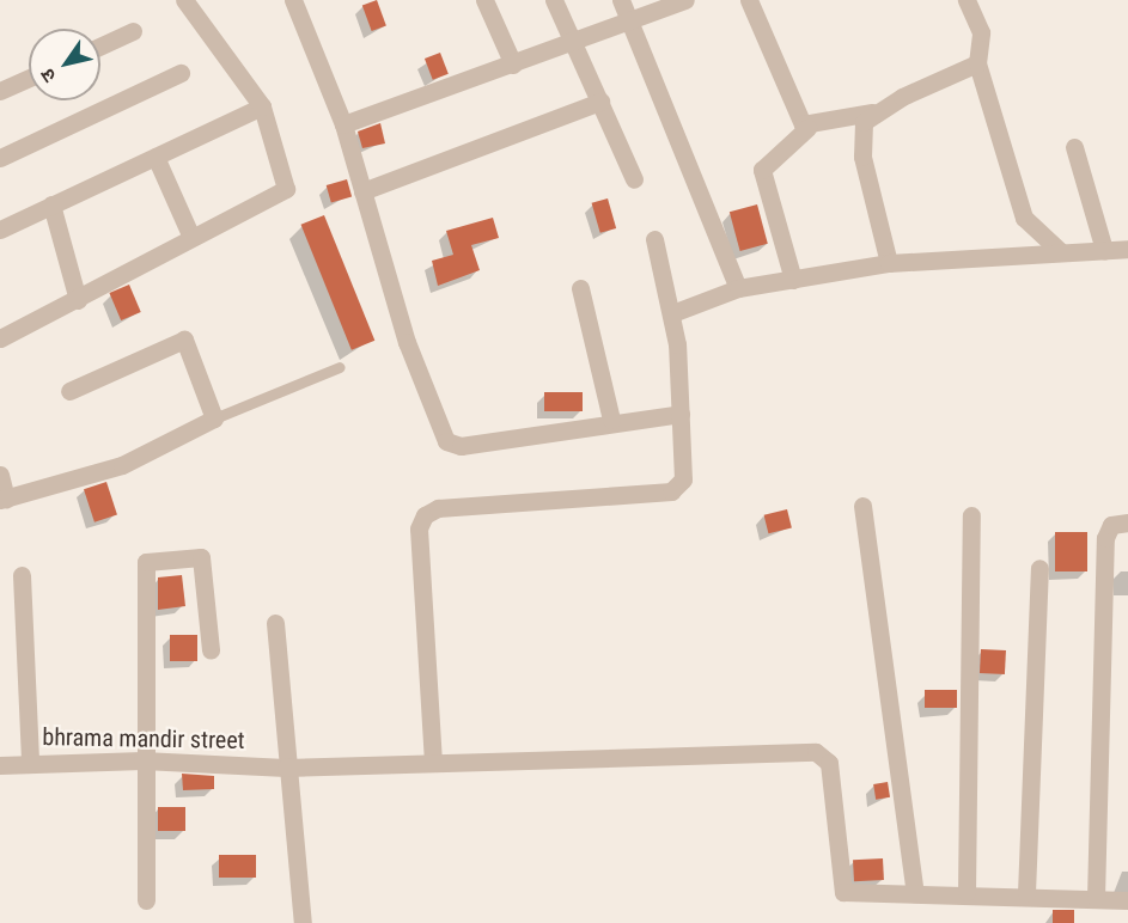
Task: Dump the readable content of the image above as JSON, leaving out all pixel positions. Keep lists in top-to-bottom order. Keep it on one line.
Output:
{"streets":{"street":["bhrama mandir street"]},"north":"bottom left"}
